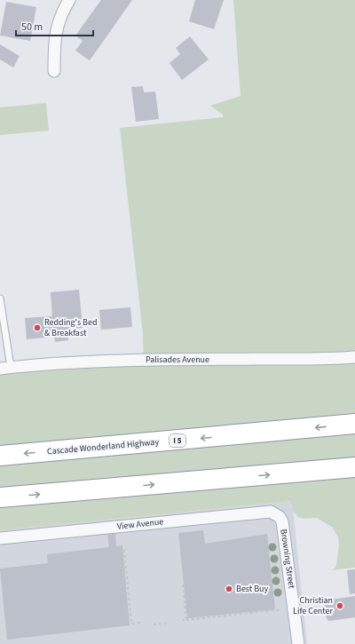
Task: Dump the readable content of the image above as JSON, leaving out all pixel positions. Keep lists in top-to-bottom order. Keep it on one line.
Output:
{"streets":{"highway":["I 5","Cascade Wonderland Highway"],"street":["Palisades Avenue","View Avenue","Browning Street"]},"crossings":[["View Avenue","Browning Street"]],"places":["Redding's Bed & Breakfast","Best Buy","Christian Life Center"],"scale_bar":"50 m"}
